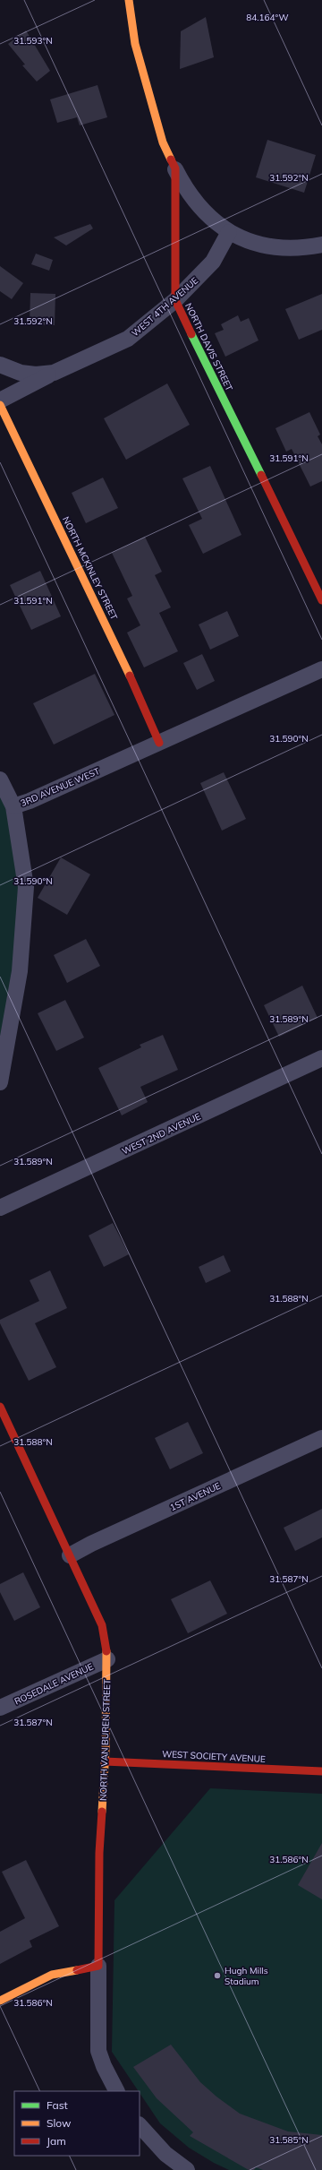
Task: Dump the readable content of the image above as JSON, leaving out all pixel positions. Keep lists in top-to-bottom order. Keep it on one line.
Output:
{"streets":{"street":["WEST 4TH AVENUE","NORTH DAVIS STREET","NORTH MCKINLEY STREET","3RD AVENUE WEST","WEST 2ND AVENUE","1ST AVENUE","ROSEDALE AVENUE","NORTH VAN BUREN STREET","WEST SOCIETY AVENUE"]},"crossings":[["WEST 4TH AVENUE","NORTH DAVIS STREET"],["NORTH MCKINLEY STREET","3RD AVENUE WEST"],["1ST AVENUE","NORTH VAN BUREN STREET"],["ROSEDALE AVENUE","NORTH VAN BUREN STREET"],["NORTH VAN BUREN STREET","WEST SOCIETY AVENUE"]],"places":["Hugh Mills Stadium"],"legend":["Fast","Slow","Jam"],"coordinates":["84.164°W","31.593°N","31.592°N","31.591°N","31.590°N","31.589°N","31.588°N","31.587°N","31.586°N","31.585°N"]}
